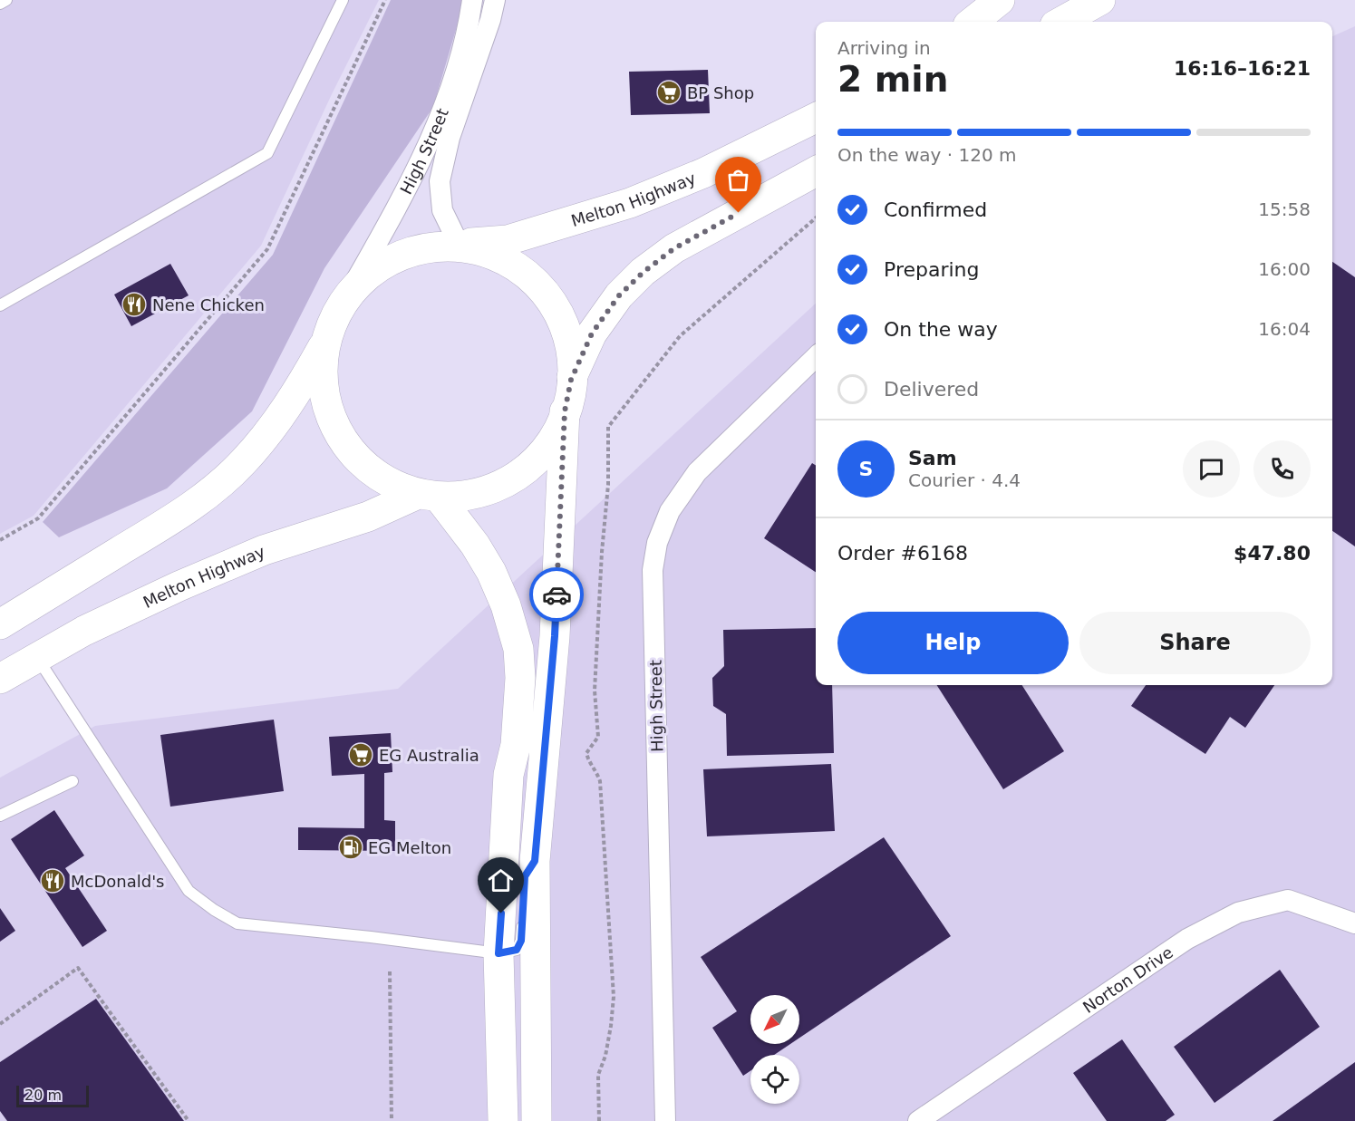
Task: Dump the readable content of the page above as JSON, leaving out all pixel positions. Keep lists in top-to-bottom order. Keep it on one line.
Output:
{"streets":{"main road":["Melton Highway"],"street":["High Street","Norton Drive"]},"crossings":[["High Street","Melton Highway"]],"places":{"supermarket":["BP Shop","EG Australia"],"restaurant":["Nene Chicken","McDonald's"],"fuel station":["EG Melton"]},"scale_bar":"20 m","north":"bottom left","page":{"heading":["2 min","Arriving in","16:16–16:21"],"panel":["Sam","Courier · 4.4","Order #6168","$47.80"],"bar":"On the way · 120 m","list":[["Confirmed","15:58"],["Preparing","16:00"],["On the way","16:04"],"Delivered"],"round":"S","buttons":["Help","Share"],"scale":"20 m"}}
